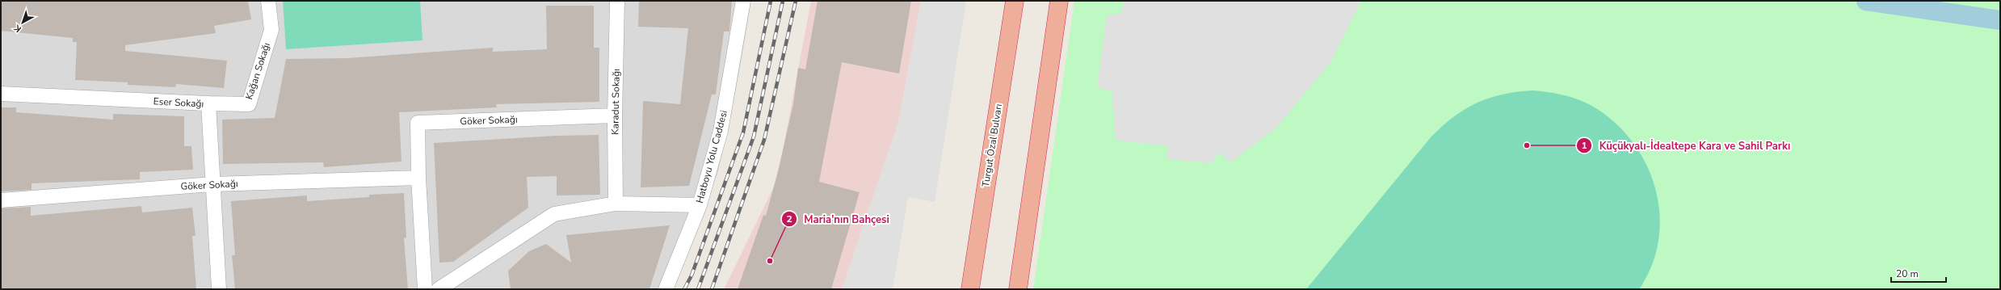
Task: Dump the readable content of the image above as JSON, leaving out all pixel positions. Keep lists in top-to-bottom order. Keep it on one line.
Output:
{"streets":{"highway":["Turgut Özal Bulvarı"],"street":["Kağan Sokağı","Karadut Sokağı","Eser Sokağı","Göker Sokağı","Hatboyu Yolu Caddesi"]},"crossings":[["Kağan Sokağı","Eser Sokağı"],["Karadut Sokağı","Göker Sokağı"],["Eser Sokağı","Göker Sokağı"]],"places":["Küçükyalı-İdealtepe Kara ve Sahil Parkı","Maria'nın Bahçesi"],"scale_bar":"20 m","north":"bottom left"}
